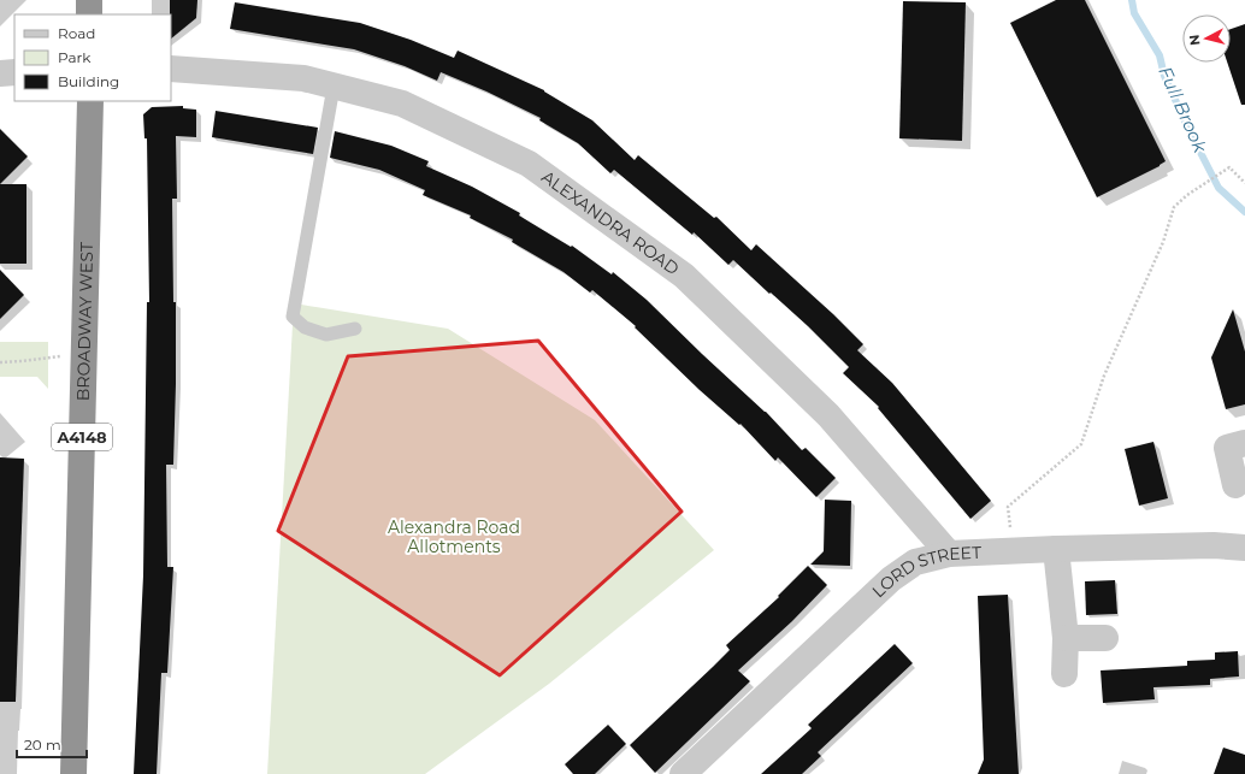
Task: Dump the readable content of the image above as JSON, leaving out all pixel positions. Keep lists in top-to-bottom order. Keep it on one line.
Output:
{"streets":{"highway":["BROADWAY WEST","A4148"],"street":["ALEXANDRA ROAD","LORD STREET"]},"crossings":[["ALEXANDRA ROAD","LORD STREET"]],"water":["Full Brook"],"parks":["Alexandra Road Allotments"],"legend":["Road","Park","Building"],"scale_bar":"20 m","north":"left"}
